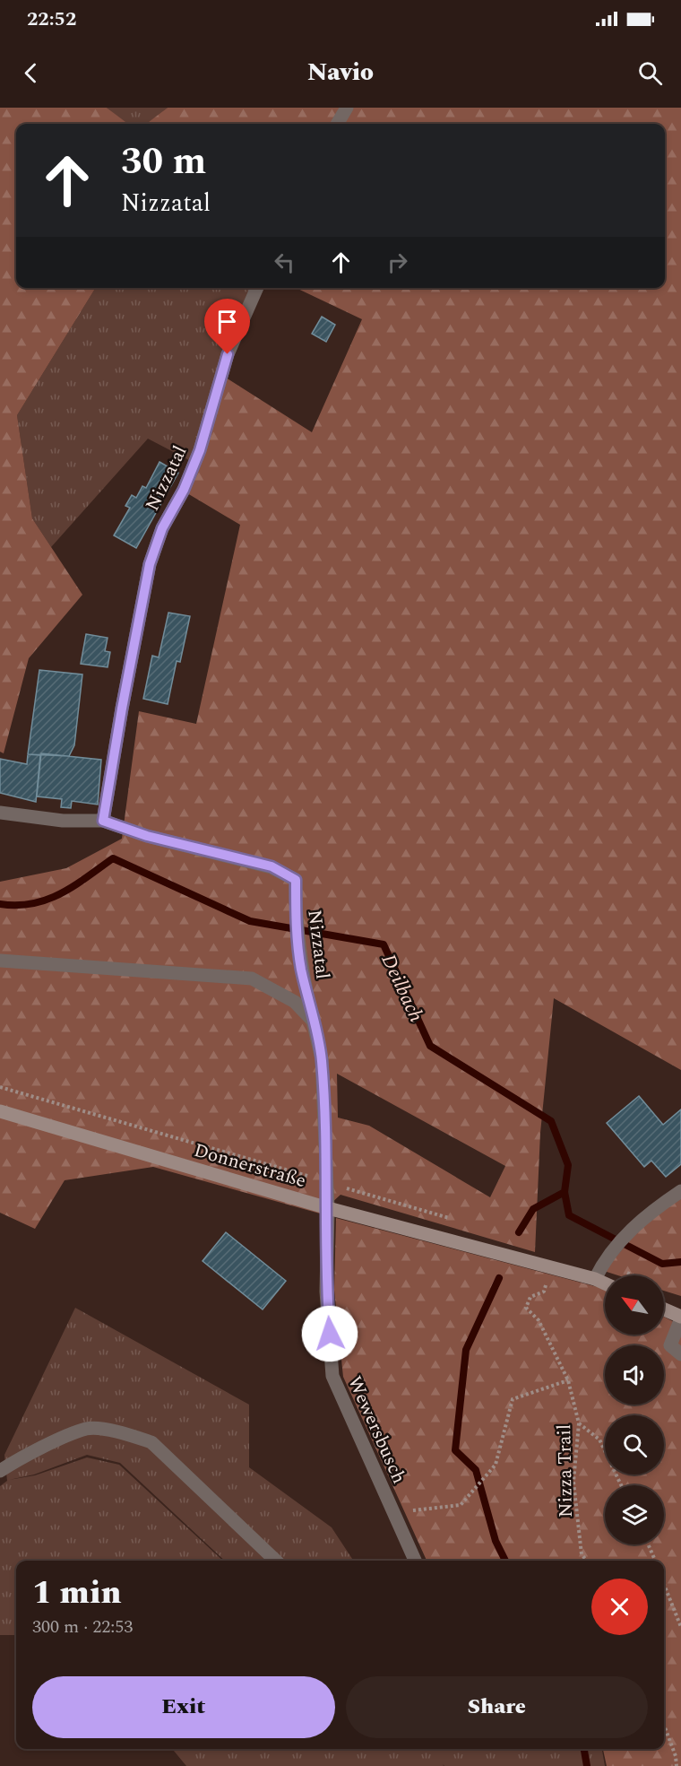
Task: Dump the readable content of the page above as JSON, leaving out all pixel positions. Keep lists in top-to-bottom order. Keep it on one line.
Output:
{"streets":{"main road":["Donnerstraße"],"street":["Nizzatal","Wewersbusch"],"path":["Nizza Trail"]},"crossings":[["Nizzatal","Donnerstraße"],["Nizzatal","Wewersbusch"],["Donnerstraße","Wewersbusch"],["Donnerstraße","Nizza Trail"]],"water":["Deilbach"],"north":"top left","page":{"status":"22:52","header":"Navio","turn":["30 m","Nizzatal"],"heading":["1 min","300 m · 22:53"],"buttons":["Exit","Share"]}}
